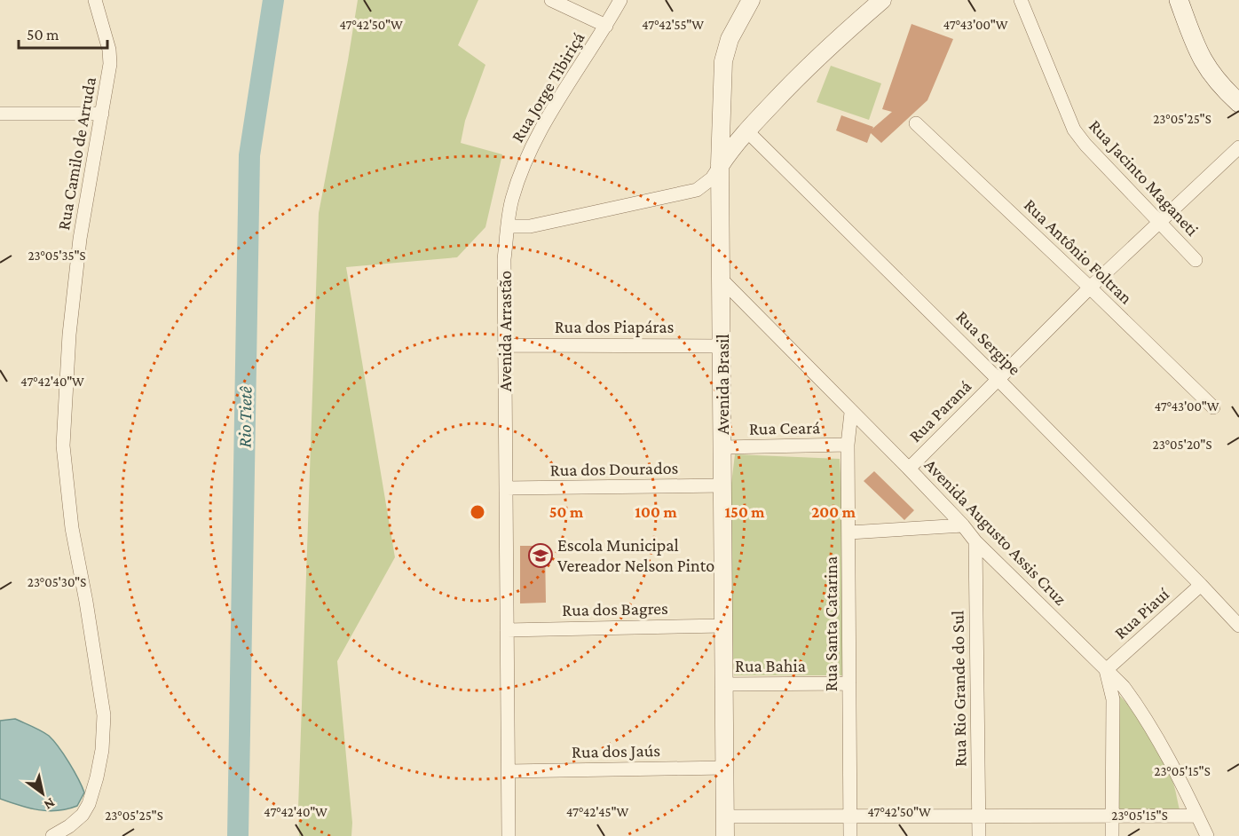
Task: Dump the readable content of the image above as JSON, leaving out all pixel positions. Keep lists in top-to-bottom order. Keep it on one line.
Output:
{"streets":{"street":["Rua Jorge Tibiriçá","Rua Camilo de Arruda","Rua Jacinto Maganeti","Rua Antônio Foltran","Rua dos Piapáras","Avenida Arrastão","Rua Sergipe","Avenida Brasil","Rua Paraná","Rua Ceará","Rua dos Dourados","Avenida Augusto Assis Cruz","Rua dos Bagres","Rua Piauí","Rua Santa Catarina","Rua Bahia","Rua Rio Grande do Sul","Rua dos Jaús"]},"crossings":[["Rua Jorge Tibiriçá","Avenida Arrastão"],["Rua Jacinto Maganeti","Rua Paraná"],["Rua Antônio Foltran","Rua Paraná"],["Rua dos Piapáras","Avenida Arrastão"],["Rua dos Piapáras","Avenida Brasil"],["Avenida Arrastão","Rua dos Dourados"],["Avenida Arrastão","Rua dos Bagres"],["Avenida Arrastão","Rua dos Jaús"],["Rua Sergipe","Rua Paraná"],["Rua Sergipe","Rua Piauí"],["Avenida Brasil","Rua Ceará"],["Avenida Brasil","Rua dos Dourados"],["Avenida Brasil","Avenida Augusto Assis Cruz"],["Avenida Brasil","Rua dos Bagres"],["Avenida Brasil","Rua Bahia"],["Avenida Brasil","Rua dos Jaús"],["Rua Paraná","Avenida Augusto Assis Cruz"],["Rua Ceará","Rua Santa Catarina"],["Avenida Augusto Assis Cruz","Rua Piauí"],["Avenida Augusto Assis Cruz","Rua Santa Catarina"],["Avenida Augusto Assis Cruz","Rua Rio Grande do Sul"],["Rua Santa Catarina","Rua Bahia"]],"water":["Rio Tietê"],"places":{"school or university":["Escola Municipal Vereador Nelson Pinto"]},"scale_bar":"50 m","north":"bottom right","coordinates":["47°42'50\"W","47°42'55\"W","47°43'00\"W","23°05'25\"S","23°05'35\"S","47°42'40\"W","23°05'20\"S","23°05'30\"S","23°05'15\"S","47°42'45\"W"],"rings":["50 m","100 m","150 m","200 m"]}
